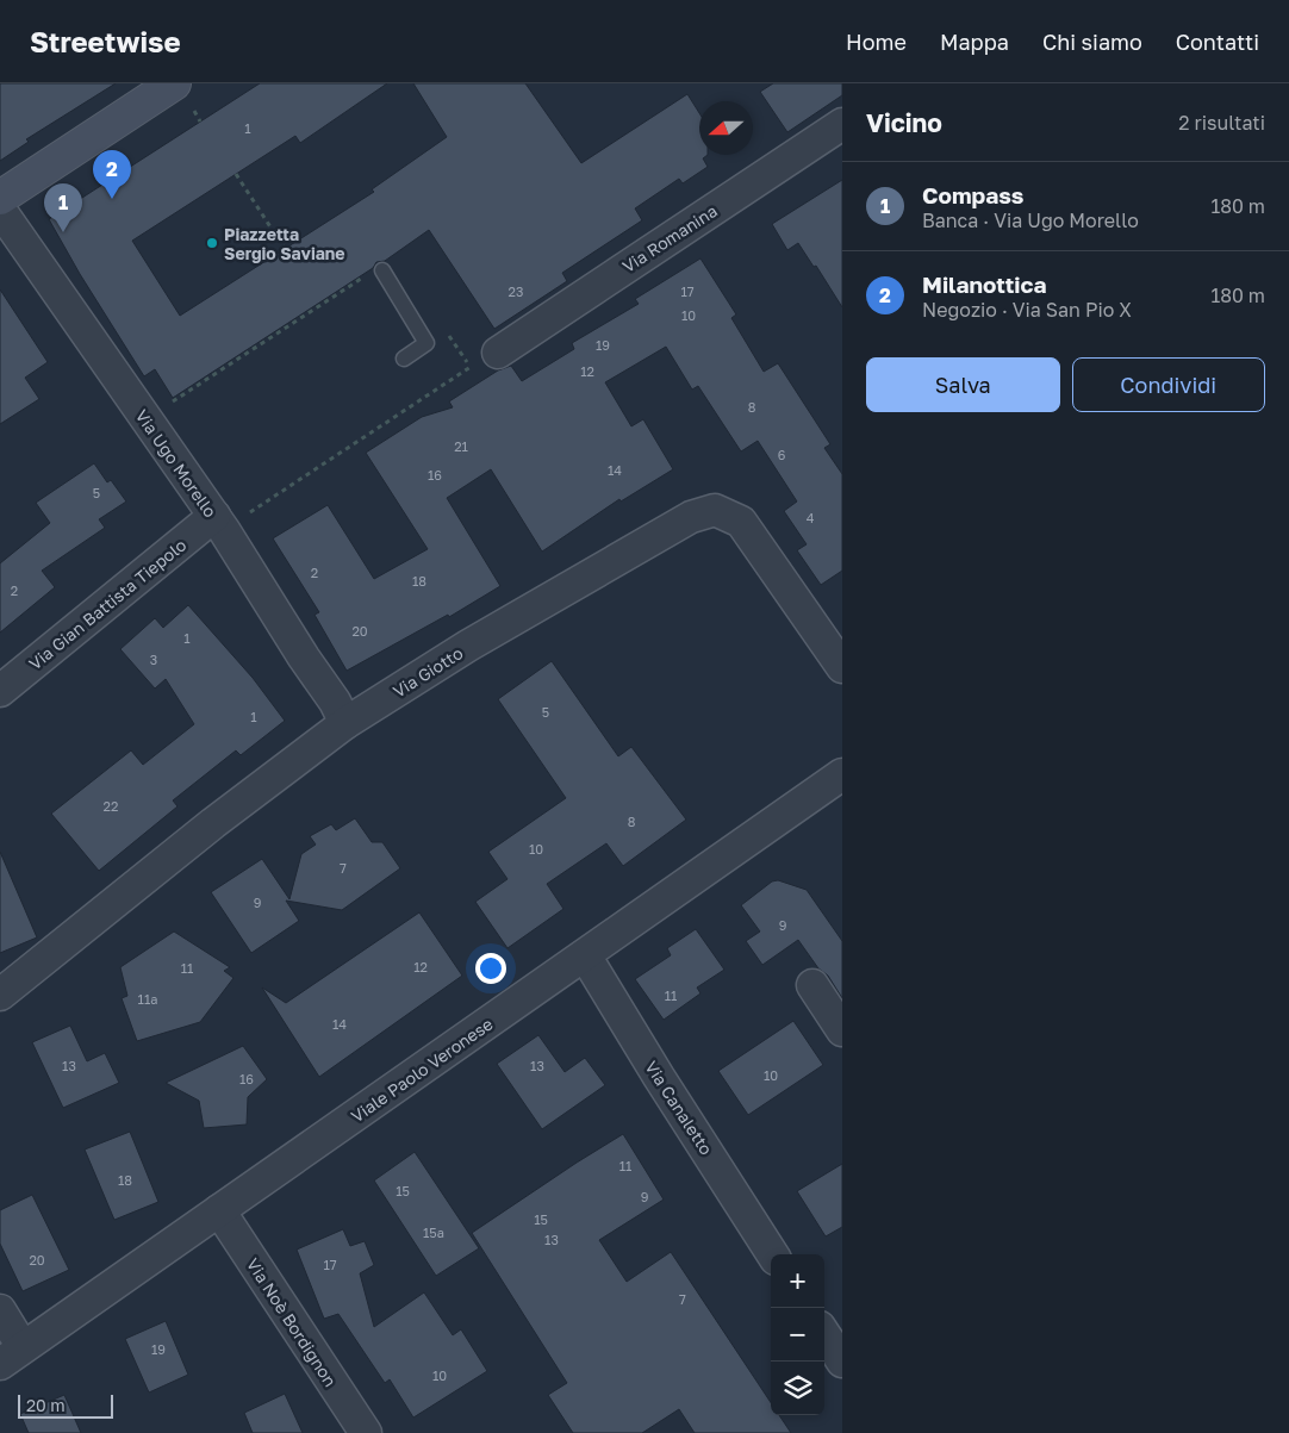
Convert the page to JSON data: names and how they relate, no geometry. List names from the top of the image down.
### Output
{
  "streets": {
    "street": [
      "Via Romanina",
      "Via Ugo Morello",
      "Via Gian Battista Tiepolo",
      "Via Giotto",
      "Viale Paolo Veronese",
      "Via Canaletto",
      "Via Noè Bordignon"
    ]
  },
  "crossings": [
    ["Via Ugo Morello", "Via Gian Battista Tiepolo"],
    ["Via Ugo Morello", "Via Giotto"],
    ["Viale Paolo Veronese", "Via Canaletto"],
    ["Viale Paolo Veronese", "Via Noè Bordignon"]
  ],
  "places": ["Piazzetta Sergio Saviane"],
  "house_numbers": [
    "1",
    "23",
    "17",
    "10",
    "19",
    "12",
    "8",
    "21",
    "6",
    "14",
    "16",
    "5",
    "4",
    "2",
    "18",
    "2",
    "20",
    "1",
    "3",
    "5",
    "1",
    "22",
    "8",
    "10",
    "7",
    "9",
    "9",
    "12",
    "11",
    "11",
    "11a",
    "14",
    "13",
    "13",
    "10",
    "16",
    "11",
    "18",
    "15",
    "9",
    "15",
    "15a",
    "13",
    "20",
    "17",
    "7",
    "19",
    "10"
  ],
  "scale_bar": "20 m",
  "north": "left",
  "page": {
    "header": "Streetwise",
    "nav": [
      "Home",
      "Mappa",
      "Chi siamo",
      "Contatti"
    ],
    "heading": ["Vicino", "2 risultati"],
    "pins": ["2", "1"],
    "list": [
      {
        "mark": "1",
        "name": "Compass",
        "note": "Banca · Via Ugo Morello",
        "value": "180 m"
      },
      {
        "mark": "2",
        "name": "Milanottica",
        "note": "Negozio · Via San Pio X",
        "value": "180 m"
      }
    ],
    "buttons": ["Salva", "Condividi"],
    "map_buttons": ["+", "−"],
    "scale": "20 m"
  }
}
